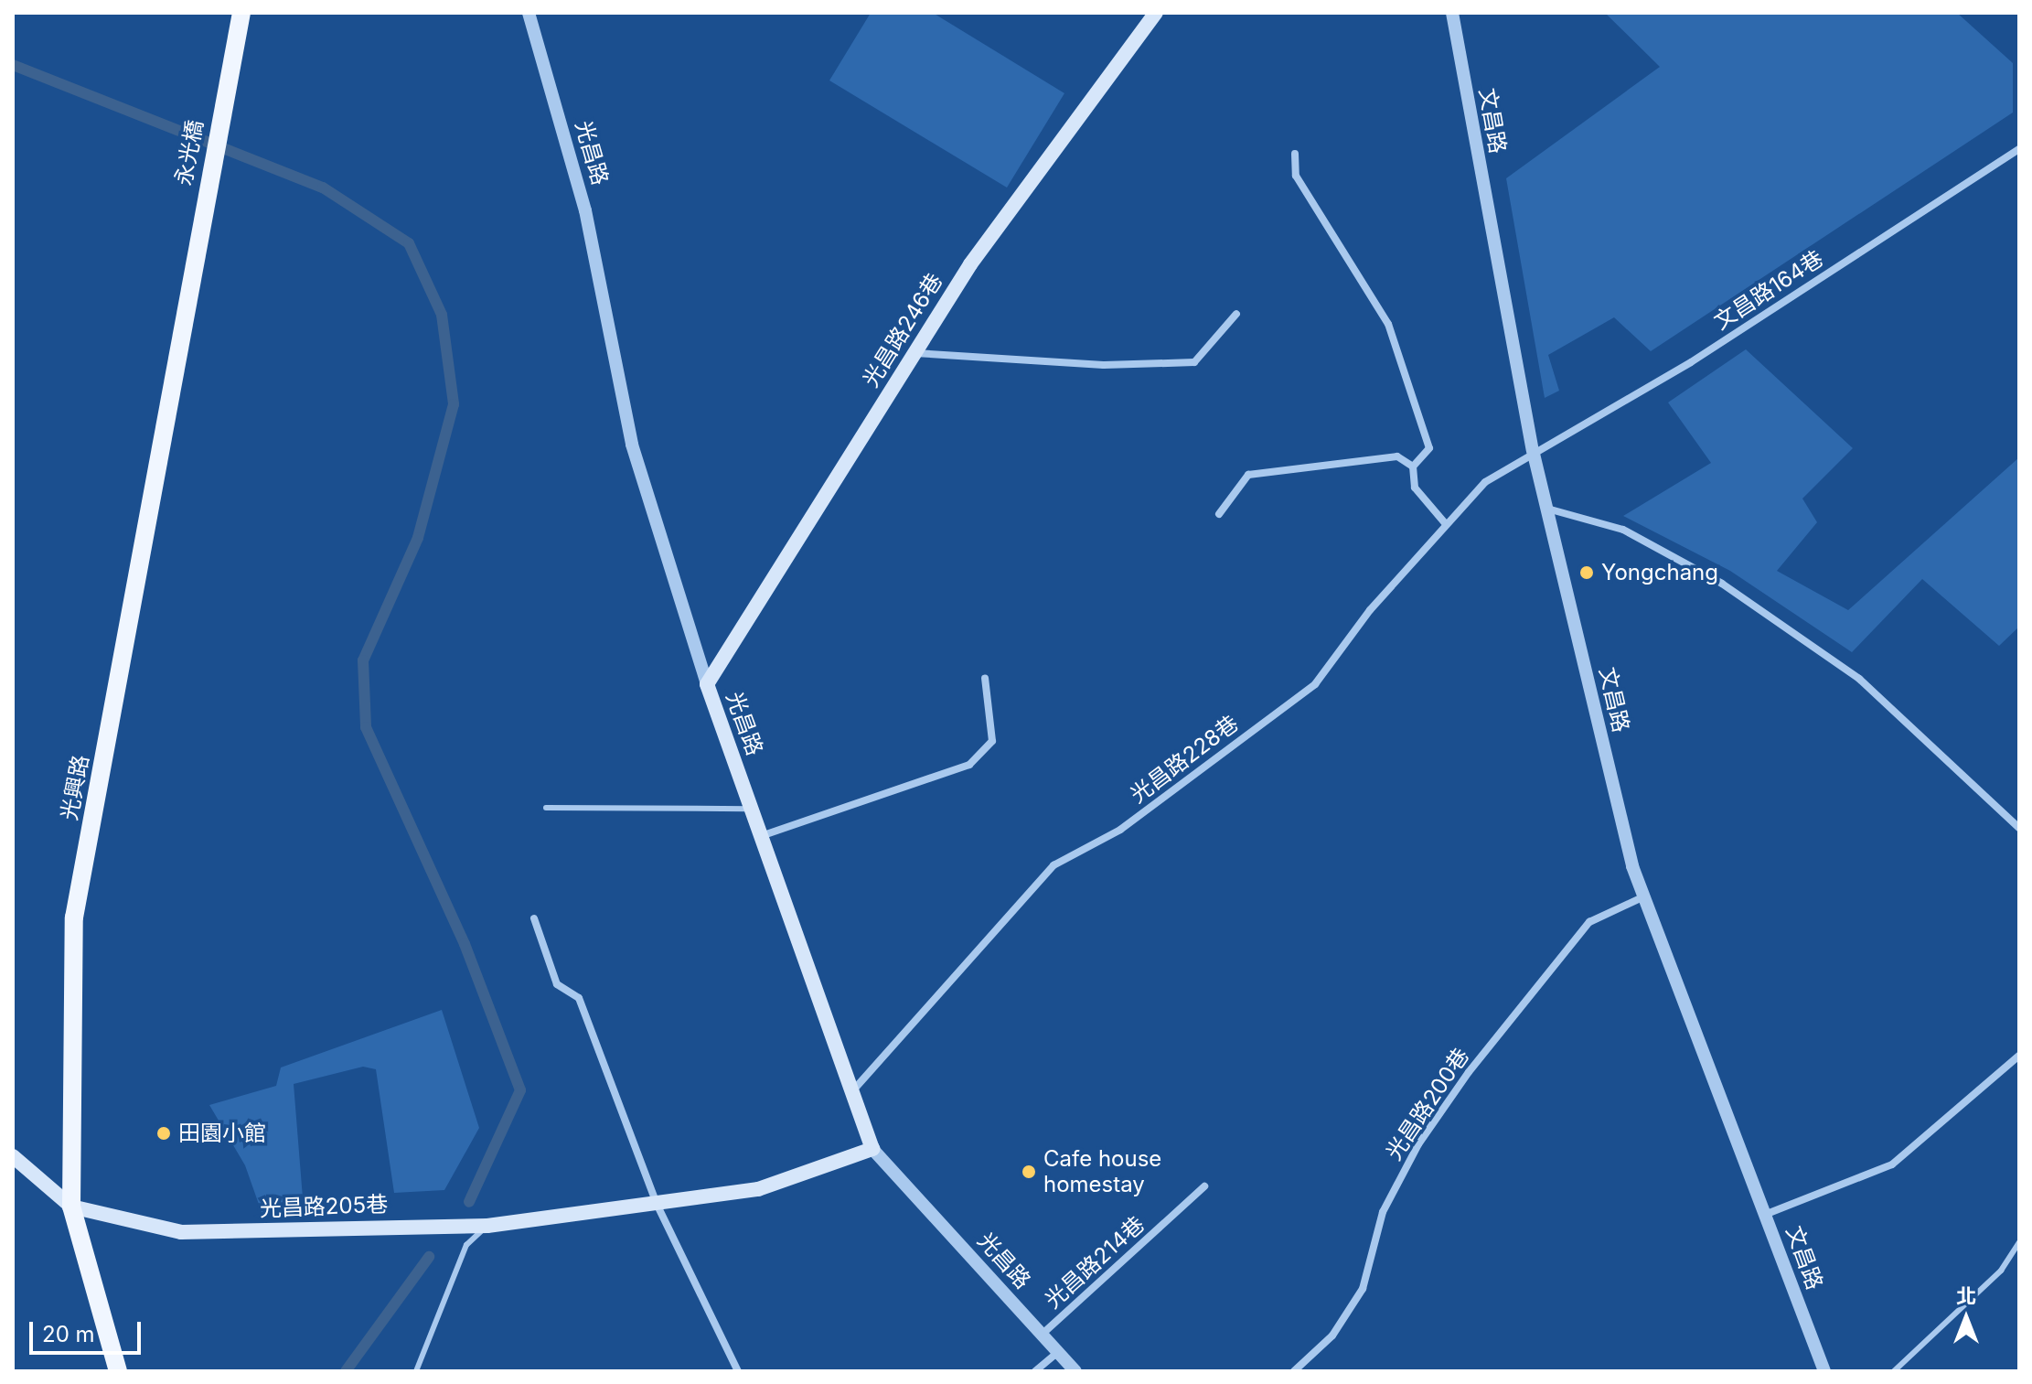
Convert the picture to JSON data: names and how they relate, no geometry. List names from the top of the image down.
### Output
{
  "streets": {
    "main road": [
      "永光橋",
      "光昌路",
      "光昌路246巷",
      "光興路",
      "光昌路205巷"
    ],
    "street": [
      "文昌路",
      "文昌路164巷",
      "光昌路228巷",
      "光昌路200巷",
      "光昌路214巷"
    ]
  },
  "crossings": [
    ["文昌路", "文昌路164巷"],
    ["文昌路", "光昌路228巷"],
    ["文昌路", "光昌路200巷"],
    ["永光橋", "光興路"],
    ["光昌路", "光昌路246巷"],
    ["光昌路", "光昌路228巷"],
    ["光昌路", "光昌路205巷"],
    ["光昌路", "光昌路214巷"],
    ["文昌路164巷", "光昌路228巷"],
    ["光興路", "光昌路205巷"]
  ],
  "places": ["Yongchang", "田園小館", "Cafe house homestay"],
  "scale_bar": "20 m",
  "north": "top"
}
